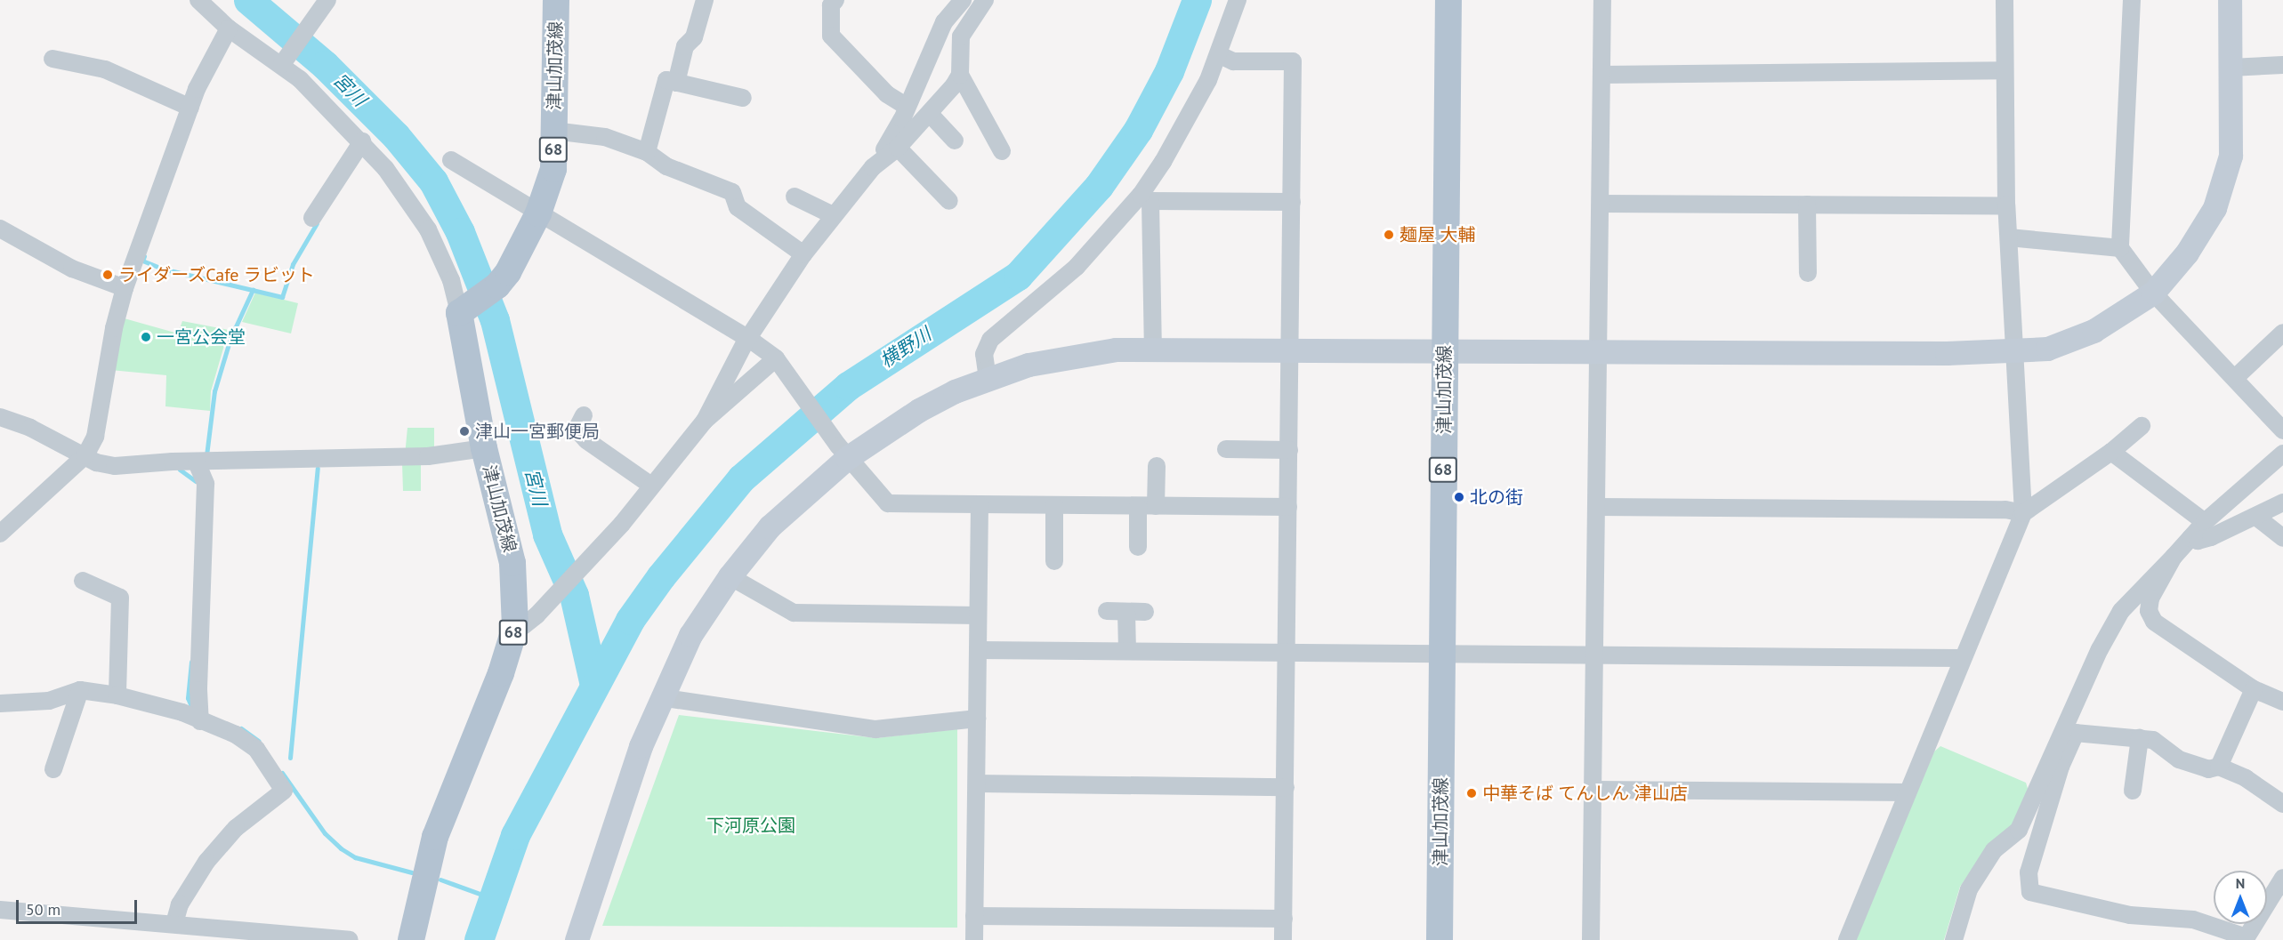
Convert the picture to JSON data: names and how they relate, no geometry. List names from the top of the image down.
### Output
{
  "streets": {
    "main road": ["津山加茂線", "68"]
  },
  "water": ["宮川", "横野川"],
  "parks": ["下河原公園"],
  "places": [
    "麺屋 大輔",
    "ライダーズCafe ラビット",
    "一宮公会堂",
    "津山一宮郵便局",
    "北の街",
    "中華そば てんしん 津山店"
  ],
  "scale_bar": "50 m",
  "north": "top"
}
